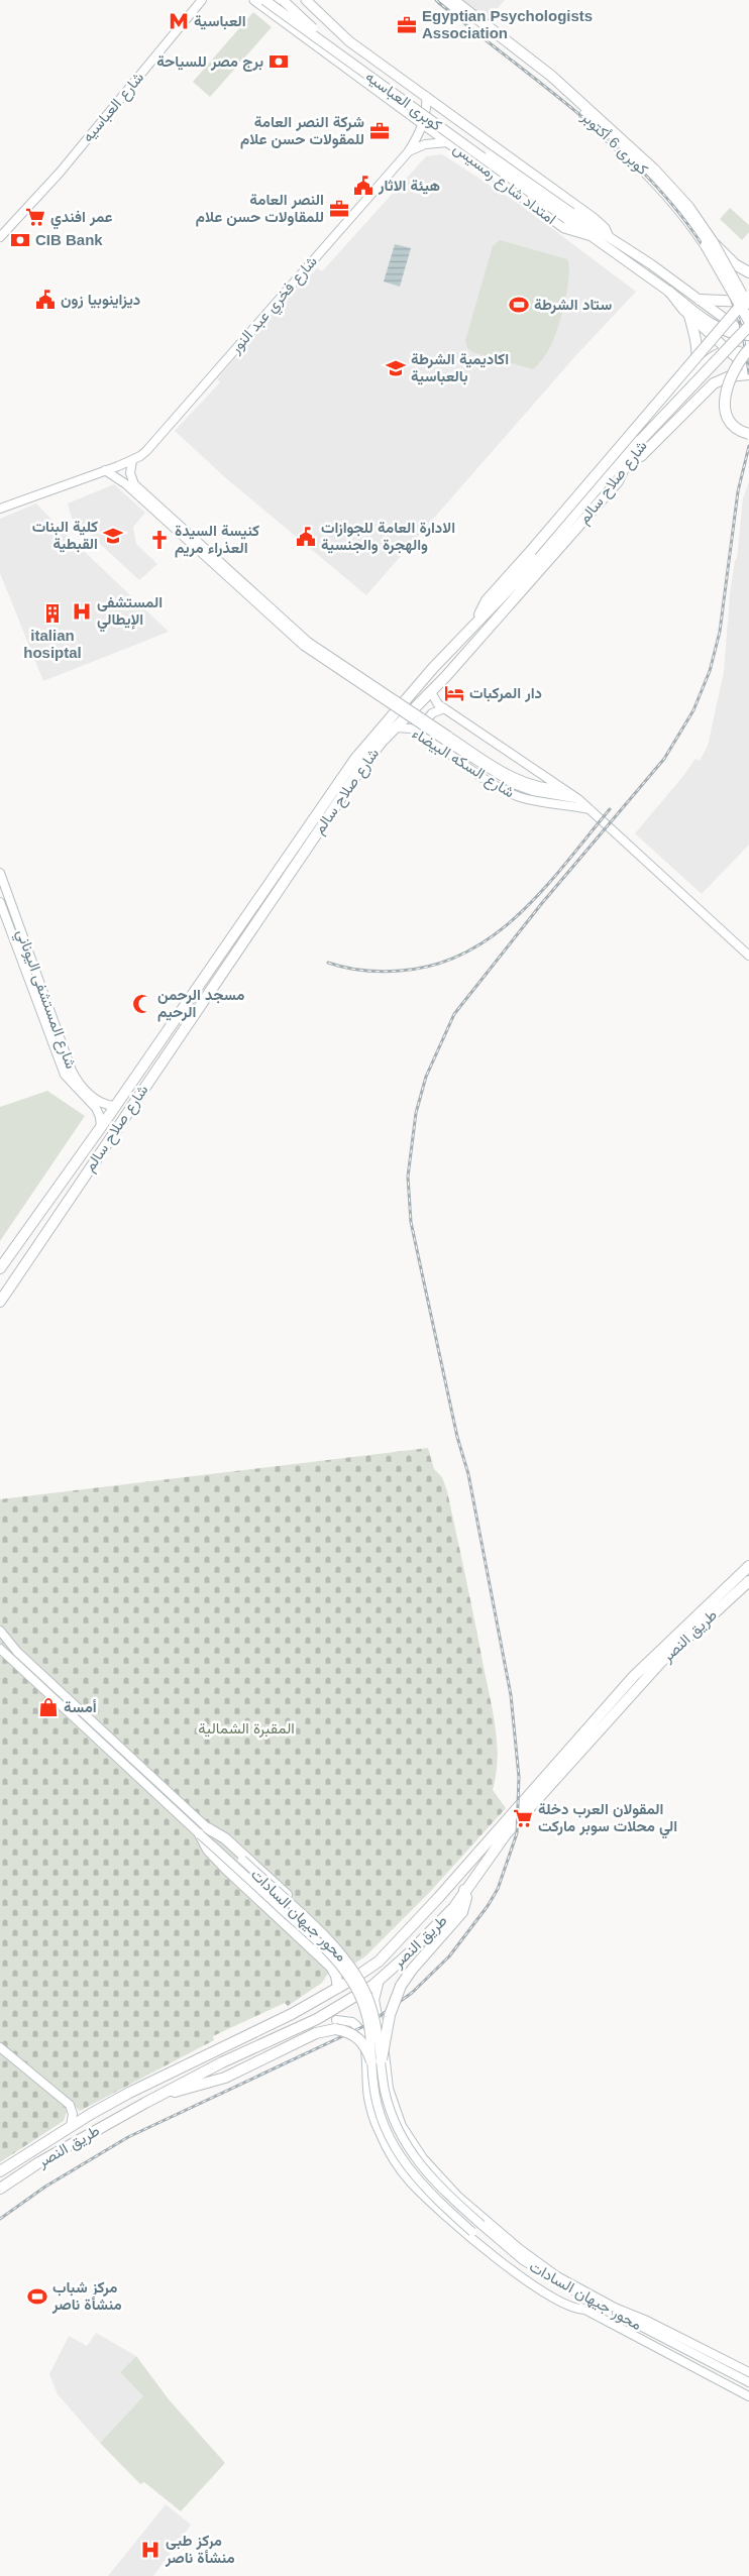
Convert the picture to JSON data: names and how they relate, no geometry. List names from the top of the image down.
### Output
{
  "streets": {
    "highway": ["كوبرى 6 أكتوبر", "شارع صلاح سالم", "طريق النصر"],
    "main road": ["كوبرى العباسيه", "امتداد شارع رمسيس"],
    "street": [
      "شارع العباسيه",
      "شارع فخري عبد النور",
      "شارع السكه البيضاء",
      "شارع المستشفى اليوناني",
      "محور جيهان السادات"
    ]
  },
  "crossings": [
    ["كوبرى العباسيه", "امتداد شارع رمسيس"],
    ["امتداد شارع رمسيس", "شارع فخري عبد النور"],
    ["امتداد شارع رمسيس", "شارع صلاح سالم"],
    ["شارع صلاح سالم", "شارع السكه البيضاء"],
    ["شارع صلاح سالم", "شارع المستشفى اليوناني"]
  ],
  "parks": ["المقبرة الشمالية"],
  "places": {
    "metro station": ["العباسية"],
    "office": ["Egyptian Psychologists Association", "شركة النصر العامة للمقولات حسن علام", "النصر العامة للمقاولات حسن علام"],
    "bank": ["برج مصر للسياحة", "CIB Bank"],
    "public building": ["هيئة الاثار", "ديزاينوبيا زون", "الادارة العامة للجوازات والهجرة والجنسية"],
    "supermarket": ["عمر افندي", "المقولان العرب دخلة الي محلات سوبر ماركت"],
    "sports": ["ستاد الشرطة", "مركز شباب منشأة ناصر"],
    "school or university": ["اكاديمية الشرطة بالعباسية", "كلية البنات القبطية"],
    "church": ["كنيسة السيدة العذراء مريم"],
    "hospital": ["المستشفى الإيطالي", "مركز طبى منشأة ناصر"],
    "building": ["italian hosiptal"],
    "hotel": ["دار المركبات"],
    "mosque": ["مسجد الرحمن الرحيم"],
    "shop": ["أمسة"]
  }
}
